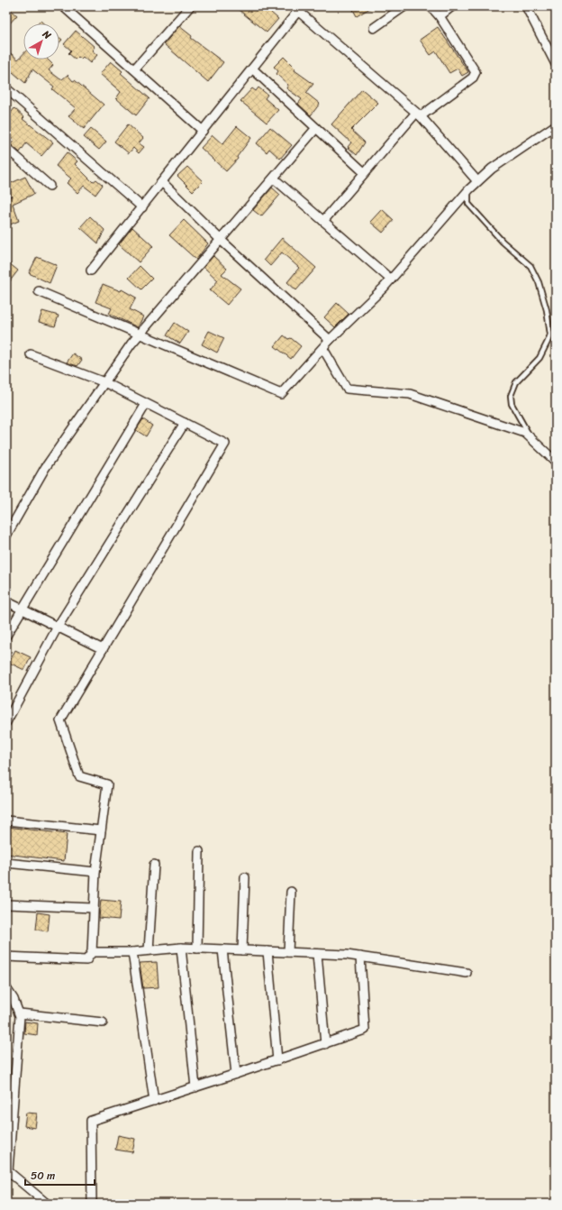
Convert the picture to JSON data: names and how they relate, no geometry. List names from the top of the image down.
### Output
{
  "scale_bar": "50 m",
  "north": "top right"
}
